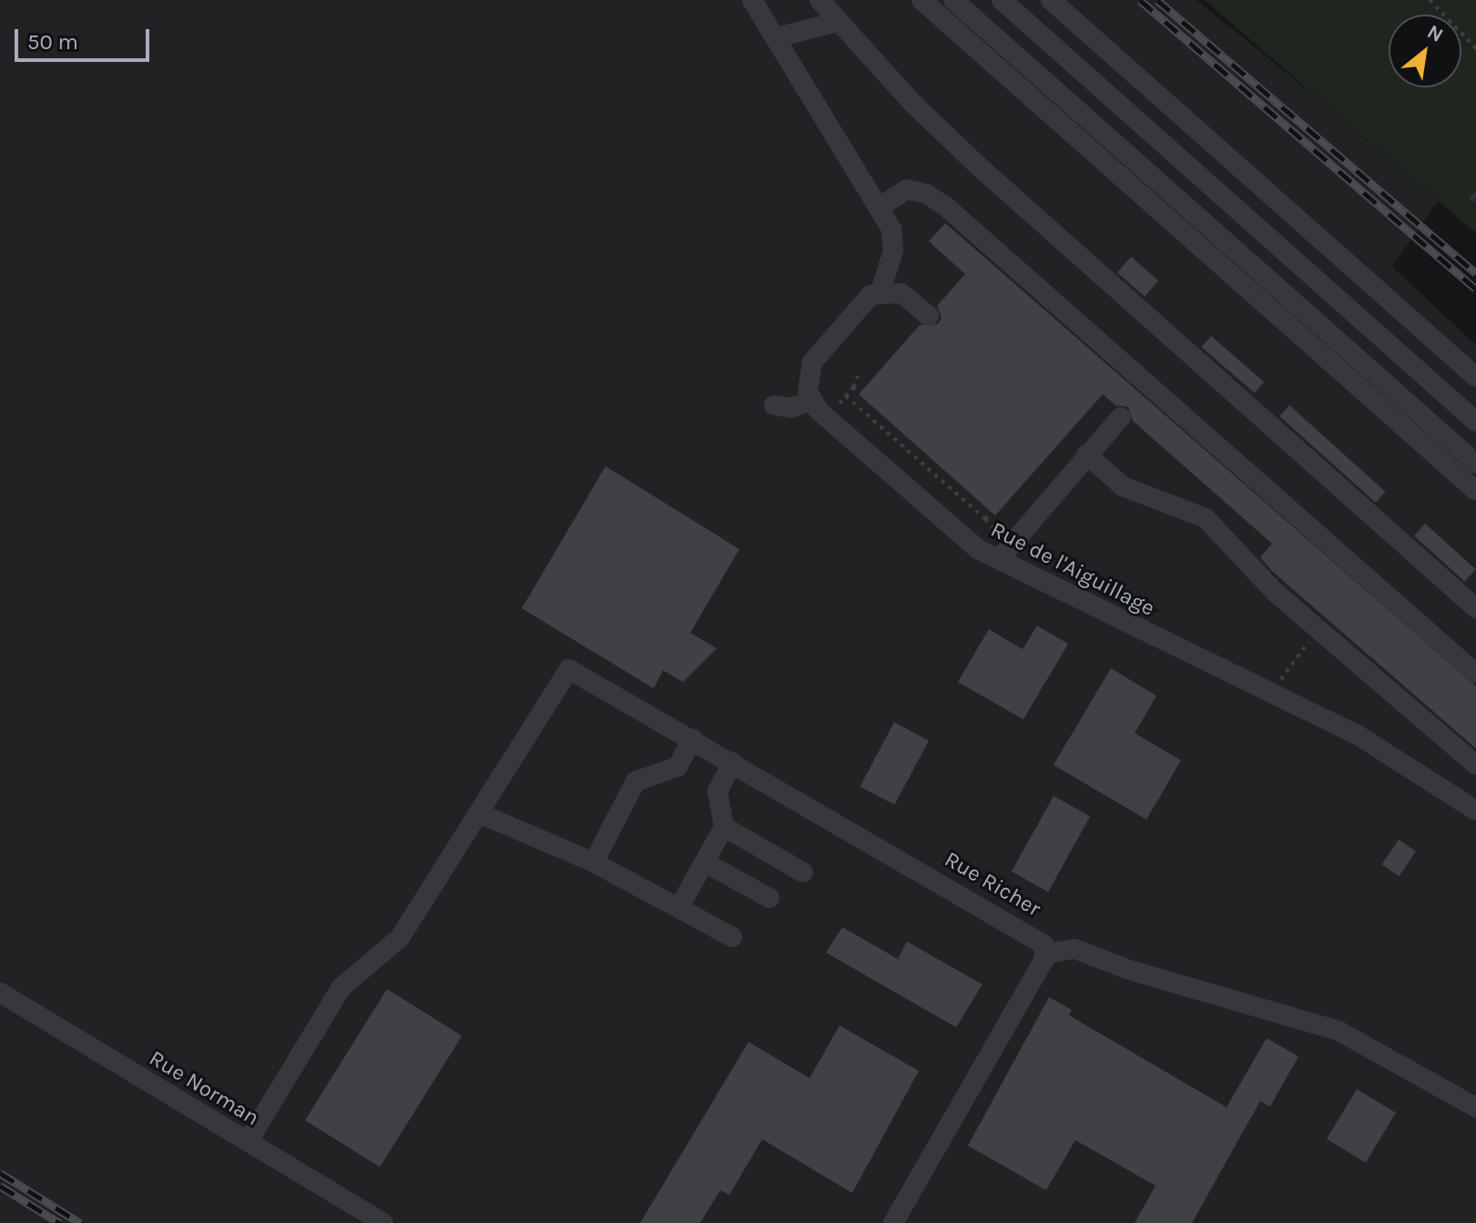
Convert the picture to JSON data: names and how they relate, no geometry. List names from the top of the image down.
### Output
{
  "streets": {
    "street": ["Rue de l'Aiguillage", "Rue Richer", "Rue Norman"]
  },
  "scale_bar": "50 m",
  "north": "top right"
}
